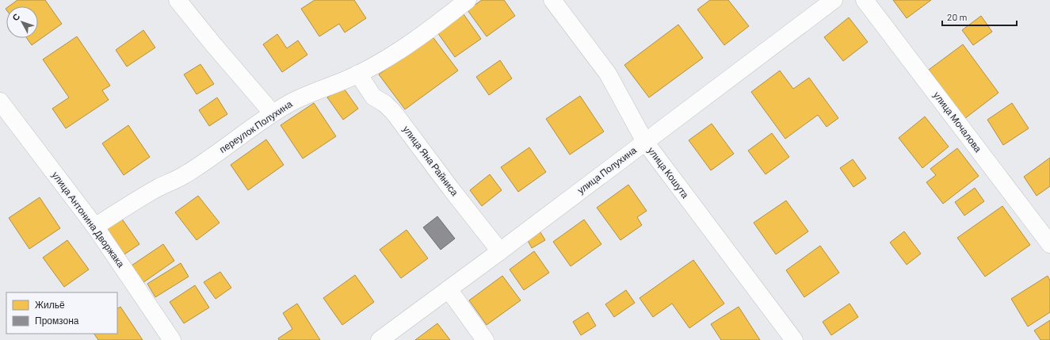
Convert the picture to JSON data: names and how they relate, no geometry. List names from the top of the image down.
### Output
{
  "streets": {
    "street": [
      "улица Мочалова",
      "переулок Полухина",
      "улица Яна Райниса",
      "улица Полухина",
      "улица Кошута",
      "улица Антонина Дворжака"
    ]
  },
  "crossings": [
    ["переулок Полухина", "улица Яна Райниса"],
    ["переулок Полухина", "улица Антонина Дворжака"],
    ["улица Яна Райниса", "улица Полухина"],
    ["улица Полухина", "улица Кошута"]
  ],
  "legend": ["Жильё", "Промзона"],
  "scale_bar": "20 m",
  "north": "top left"
}
